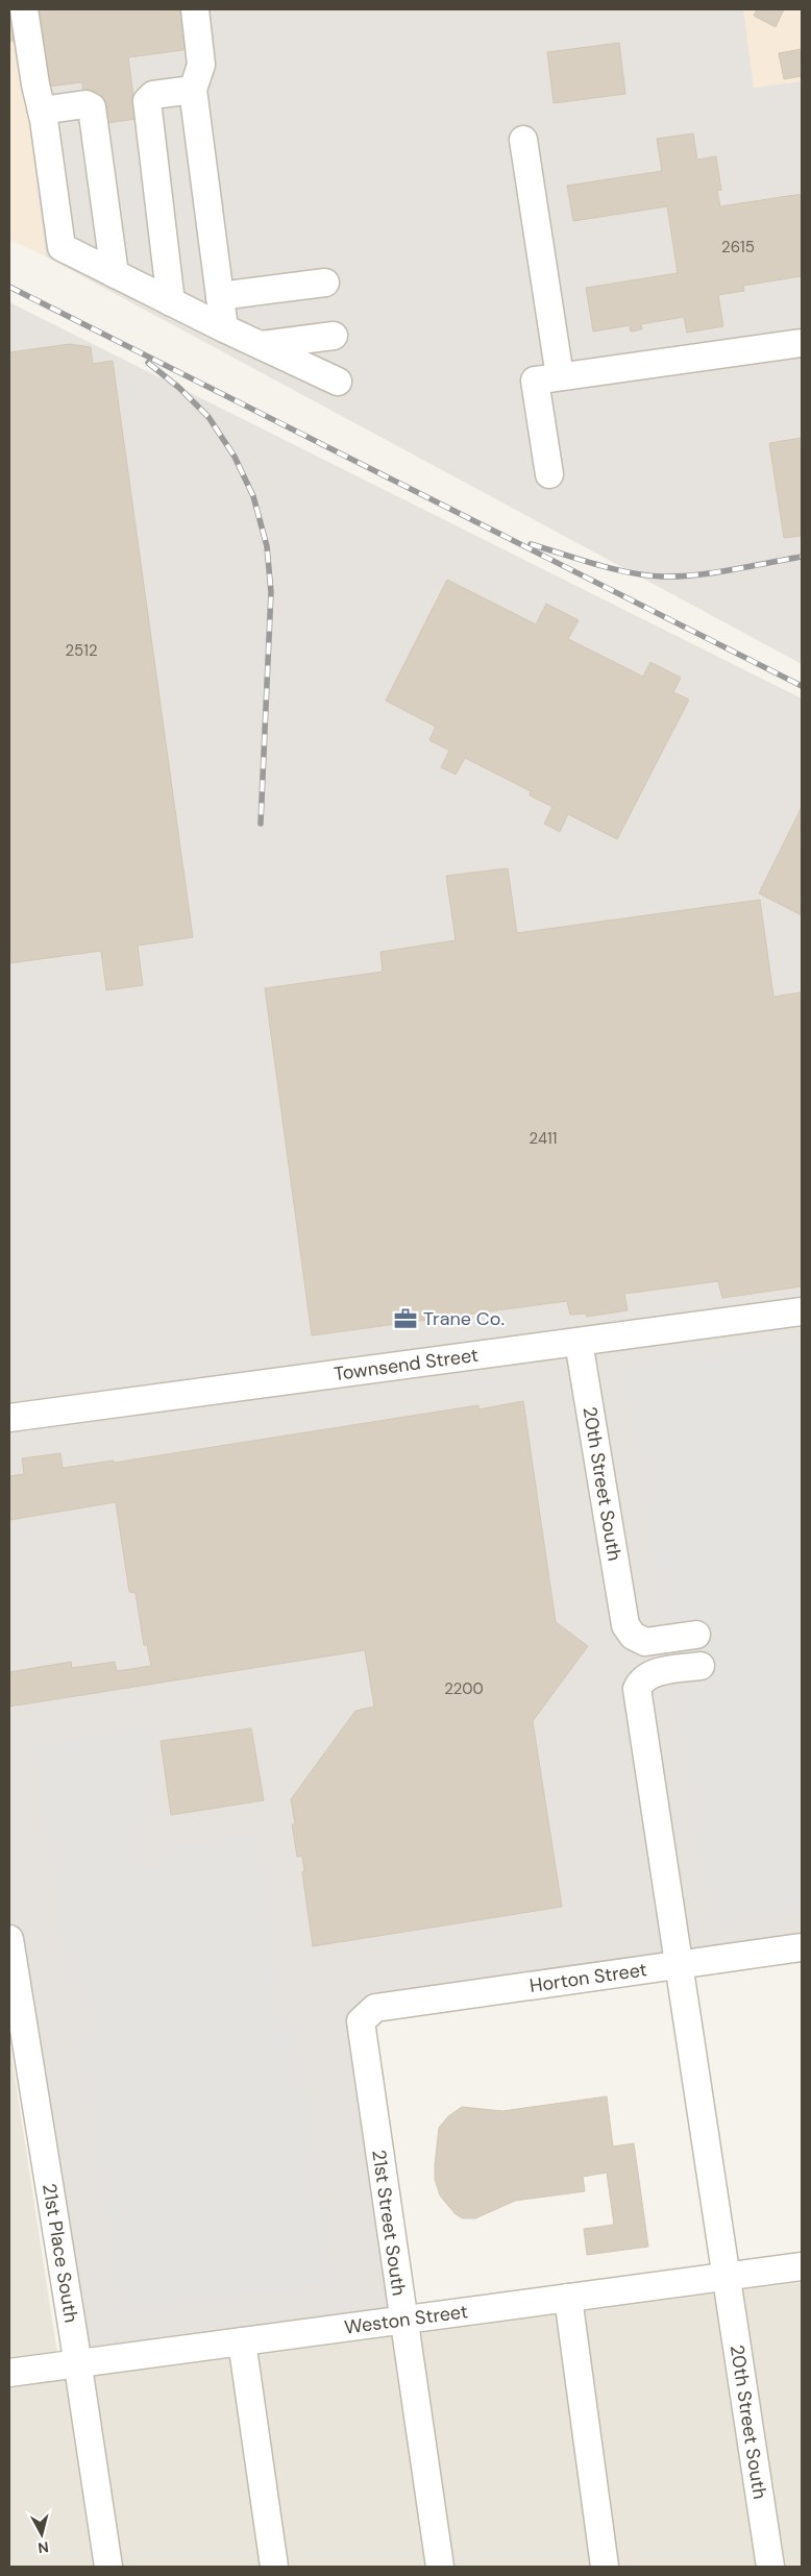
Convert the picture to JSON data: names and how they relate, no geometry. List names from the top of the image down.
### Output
{
  "streets": {
    "street": [
      "Townsend Street",
      "20th Street South",
      "Horton Street",
      "21st Street South",
      "21st Place South",
      "Weston Street"
    ]
  },
  "crossings": [
    ["Townsend Street", "20th Street South"],
    ["20th Street South", "Horton Street"],
    ["20th Street South", "Weston Street"],
    ["Horton Street", "21st Street South"],
    ["21st Street South", "Weston Street"],
    ["21st Place South", "Weston Street"]
  ],
  "places": {
    "office": ["Trane Co."]
  },
  "house_numbers": [
    "2615",
    "2512",
    "2411",
    "2200"
  ],
  "north": "bottom"
}
